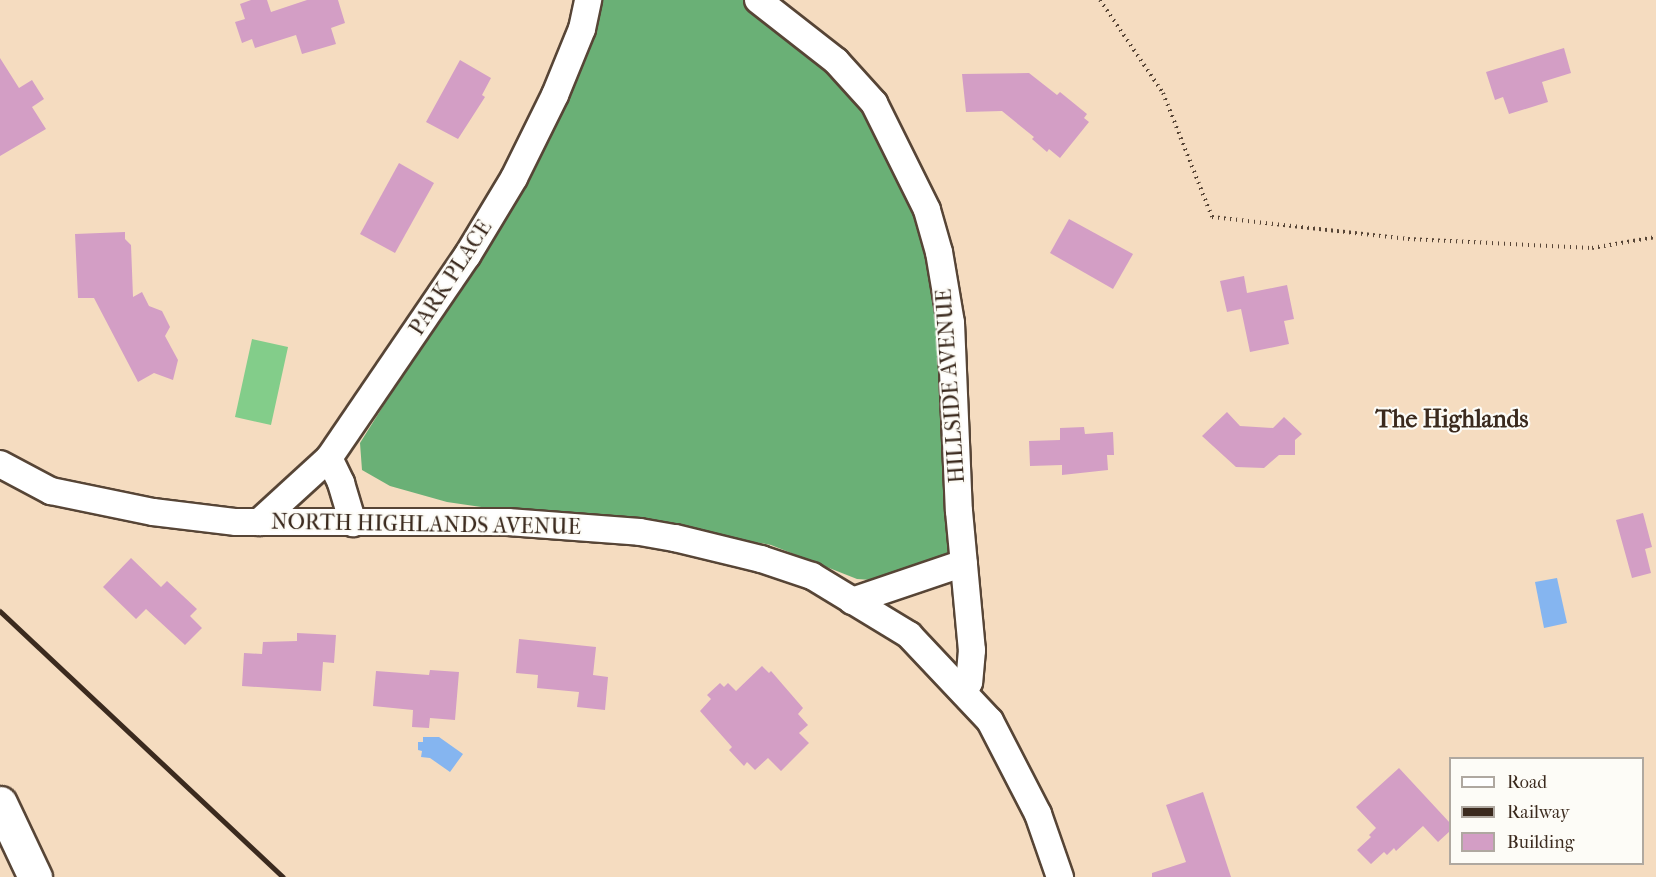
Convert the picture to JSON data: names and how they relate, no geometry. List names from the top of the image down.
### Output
{
  "streets": {
    "street": ["PARK PLACE", "HILLSIDE AVENUE", "NORTH HIGHLANDS AVENUE"]
  },
  "crossings": [
    ["PARK PLACE", "NORTH HIGHLANDS AVENUE"],
    ["HILLSIDE AVENUE", "NORTH HIGHLANDS AVENUE"]
  ],
  "districts": ["The Highlands"],
  "legend": ["Road", "Railway", "Building"]
}
